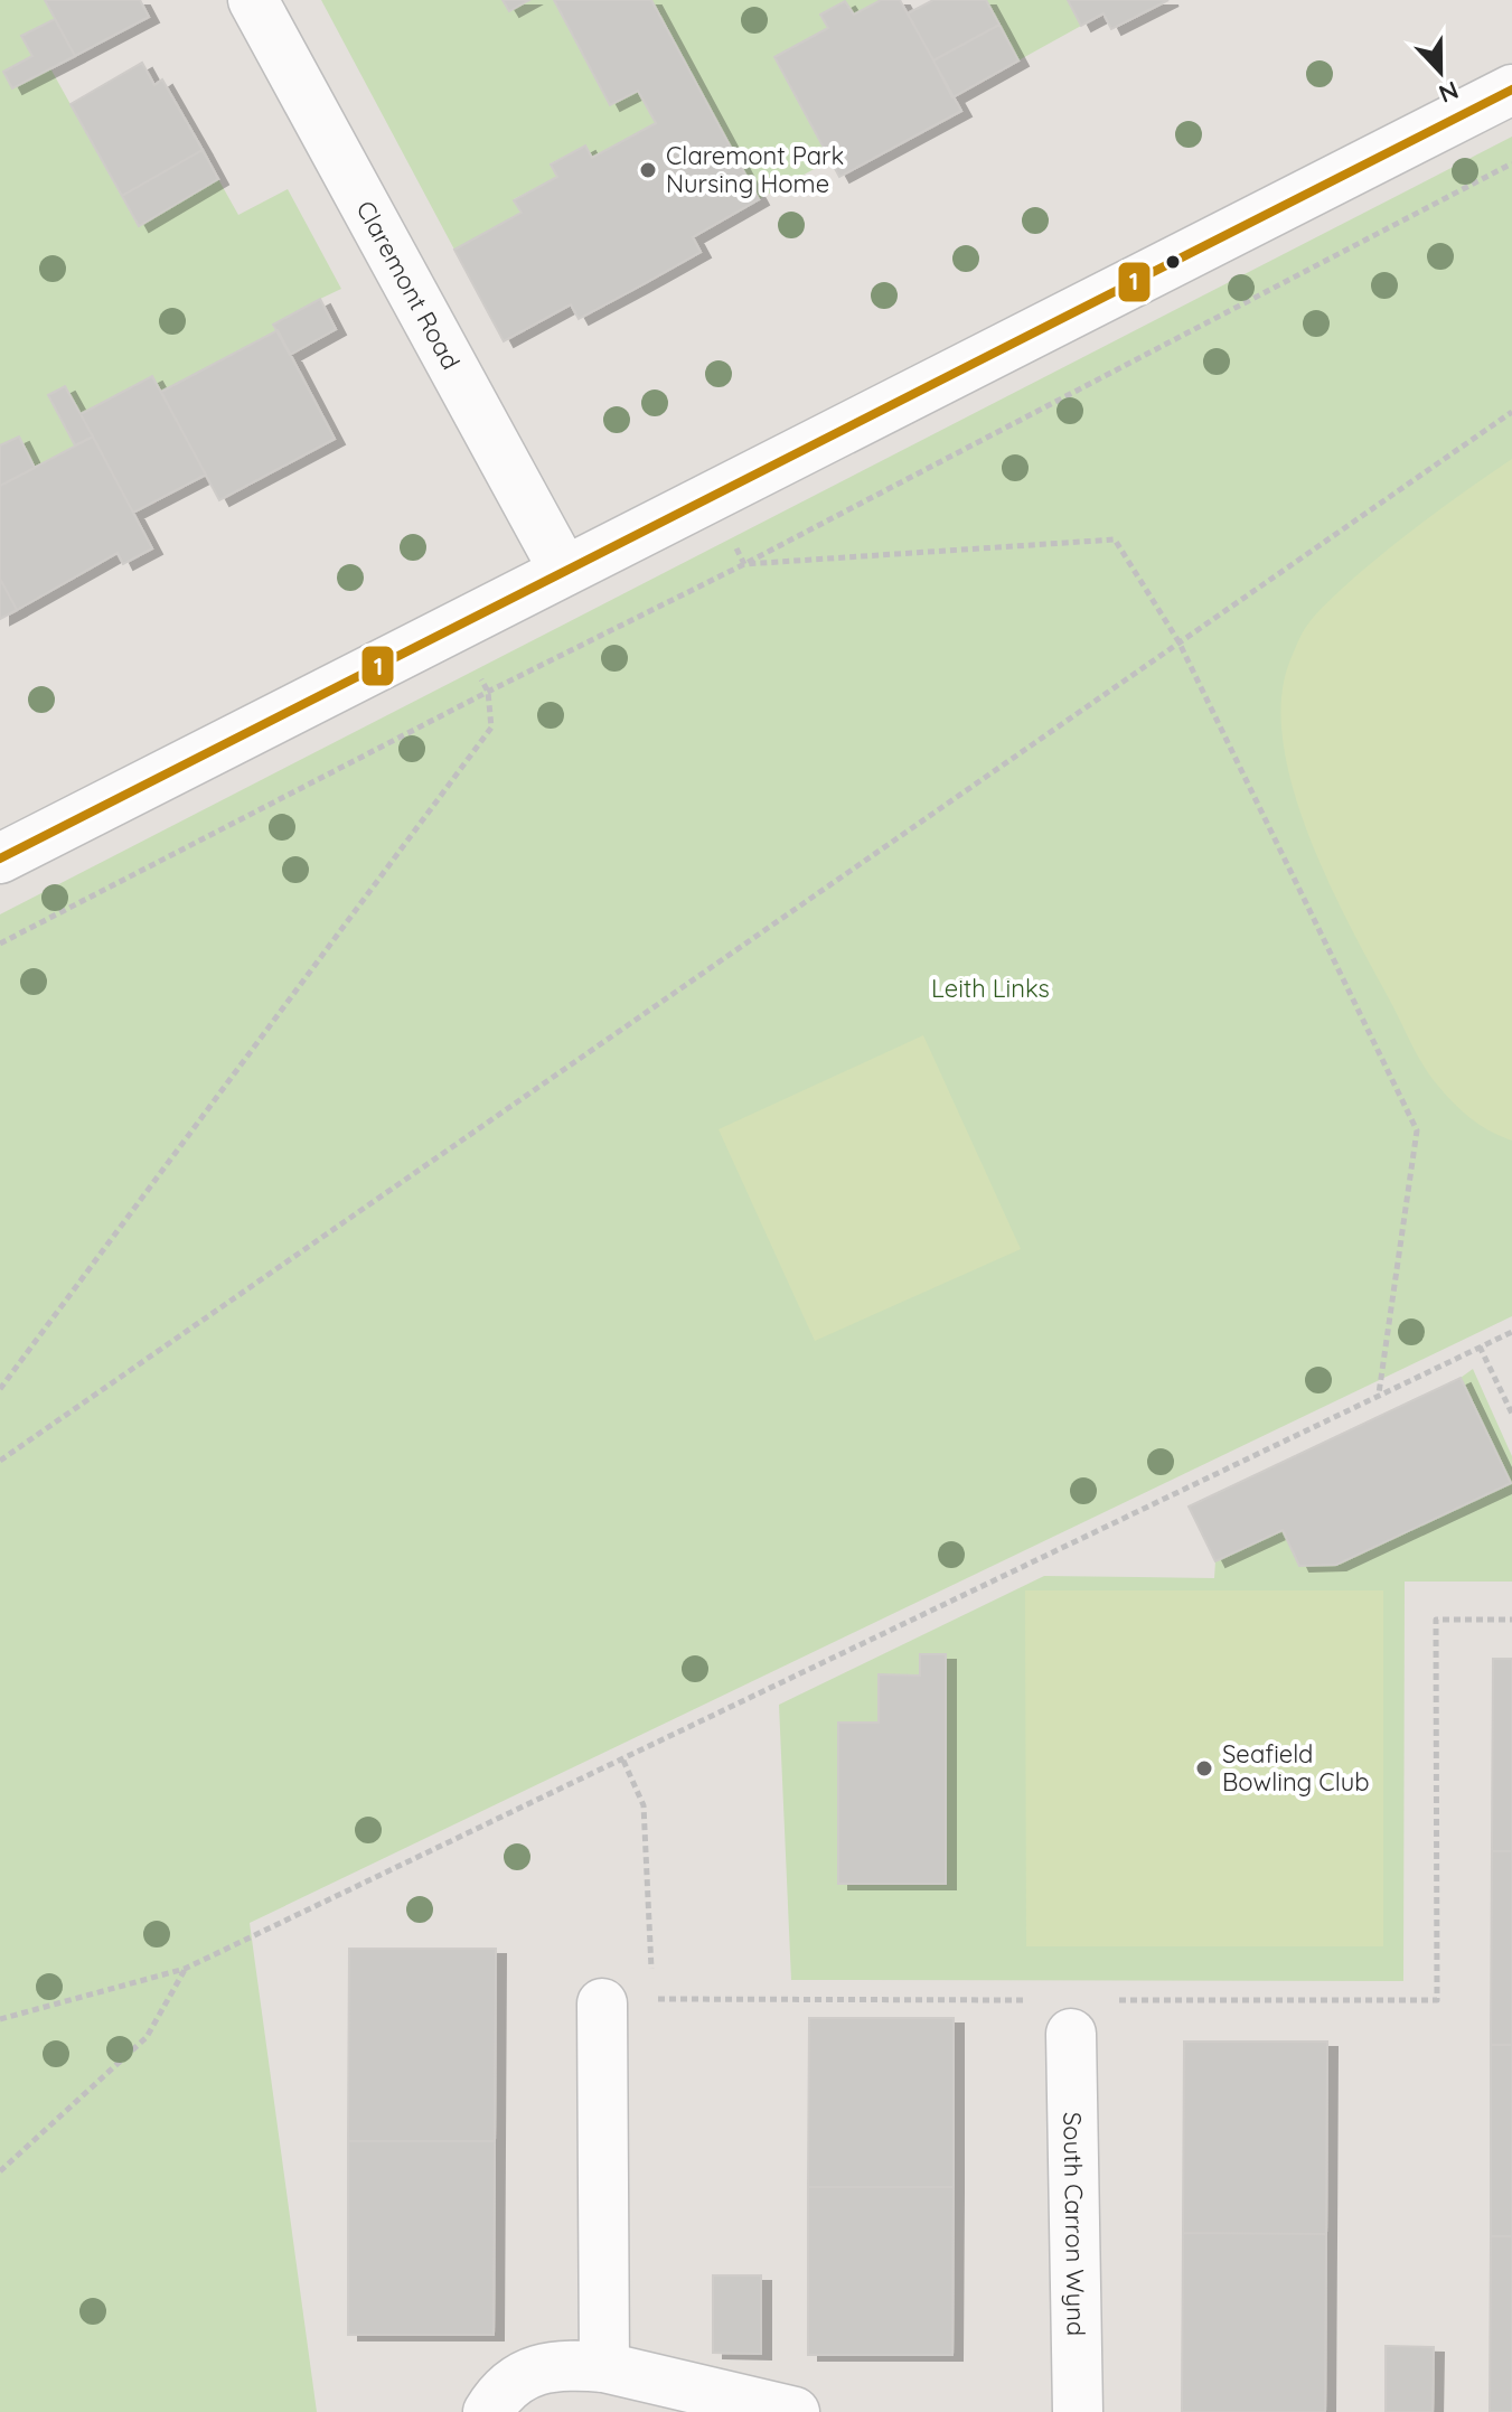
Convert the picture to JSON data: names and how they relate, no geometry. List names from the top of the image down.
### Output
{
  "streets": {
    "street": ["Claremont Road", "South Carron Wynd"]
  },
  "parks": ["Leith Links"],
  "places": ["Claremont Park Nursing Home", "Seafield Bowling Club"],
  "lines": ["transit line 1"],
  "north": "bottom"
}
